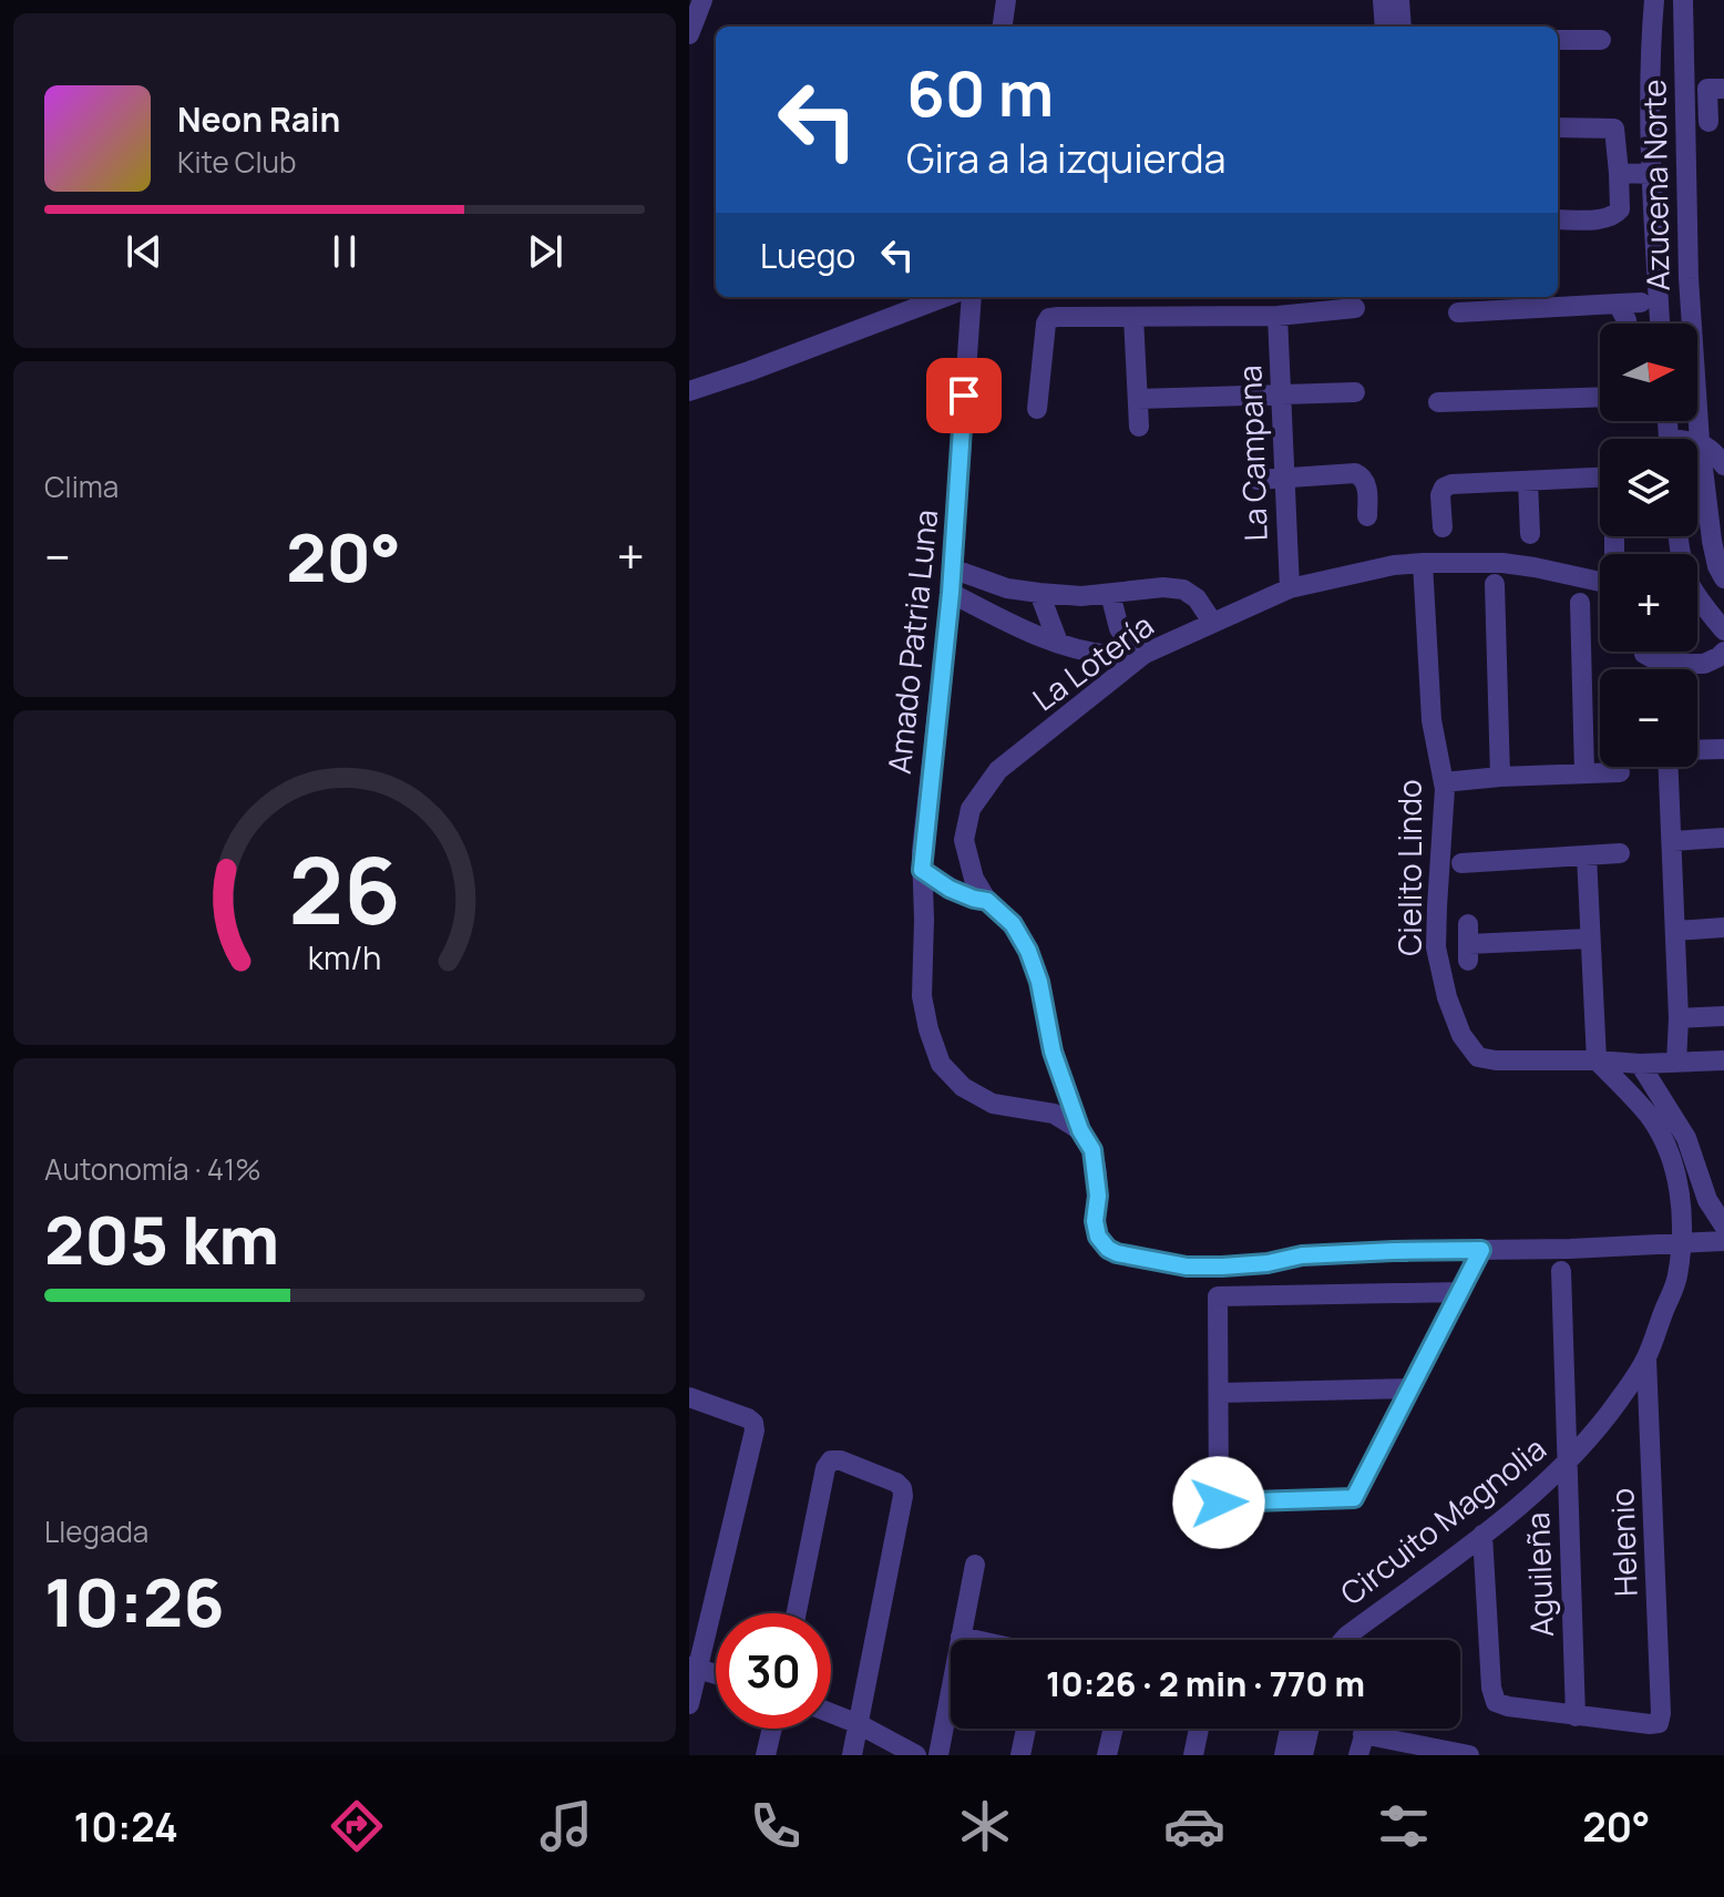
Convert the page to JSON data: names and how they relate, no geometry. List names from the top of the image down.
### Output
{
  "streets": {
    "street": [
      "Azucena Norte",
      "La Campana",
      "Amado Patria Luna",
      "La Lotería",
      "Cielito Lindo",
      "Circuito Magnolia",
      "Helenio",
      "Aguileña"
    ]
  },
  "crossings": [
    ["La Campana", "La Lotería"],
    ["Amado Patria Luna", "La Lotería"],
    ["La Lotería", "Cielito Lindo"],
    ["La Lotería", "Circuito Magnolia"],
    ["Cielito Lindo", "Circuito Magnolia"],
    ["Circuito Magnolia", "Helenio"],
    ["Circuito Magnolia", "Aguileña"],
    ["Helenio", "Aguileña"]
  ],
  "north": "right",
  "page": {
    "turn": ["60 m", "Gira a la izquierda"],
    "song": ["Neon Rain", "Kite Club"],
    "then": "Luego",
    "map_buttons": ["+", "−"],
    "tile": [
      "Clima",
      ["Autonomía · 41%", "205 km"],
      ["Llegada", "10:26"]
    ],
    "heat": ["−", "20°", "+"],
    "limit": "30",
    "trip": "10:26 · 2 min · 770 m",
    "tabs": ["10:24", "20°"],
    "gauge": ["26", "km/h"]
  }
}
